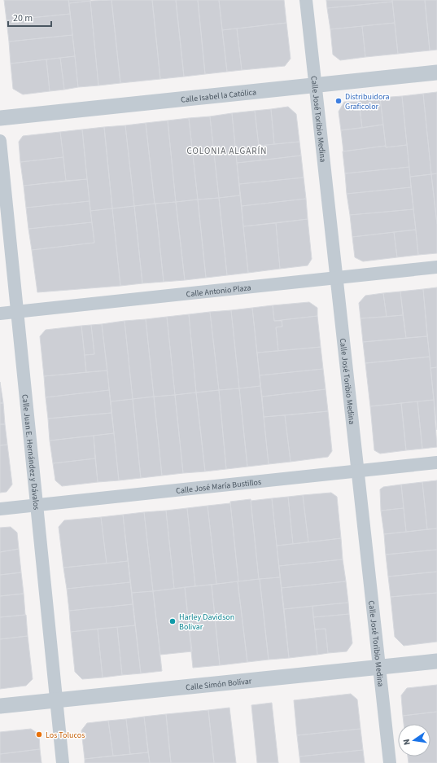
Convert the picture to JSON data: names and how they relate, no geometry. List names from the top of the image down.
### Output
{
  "streets": {
    "street": [
      "Calle Isabel la Católica",
      "Calle José Toribio Medina",
      "Calle Antonio Plaza",
      "Calle Juan E. Hernández y Dávalos",
      "Calle José María Bustillos",
      "Calle Simón Bolívar"
    ]
  },
  "crossings": [
    ["Calle Isabel la Católica", "Calle José Toribio Medina"],
    ["Calle José Toribio Medina", "Calle Antonio Plaza"],
    ["Calle José Toribio Medina", "Calle José María Bustillos"],
    ["Calle José Toribio Medina", "Calle Simón Bolívar"],
    ["Calle Antonio Plaza", "Calle Juan E. Hernández y Dávalos"],
    ["Calle Juan E. Hernández y Dávalos", "Calle José María Bustillos"],
    ["Calle Juan E. Hernández y Dávalos", "Calle Simón Bolívar"]
  ],
  "districts": ["COLONIA ALGARÍN"],
  "places": ["Distribuidora Graficolor", "Harley Davidson Bolivar", "Los Tolucos"],
  "scale_bar": "20 m",
  "north": "left"
}
